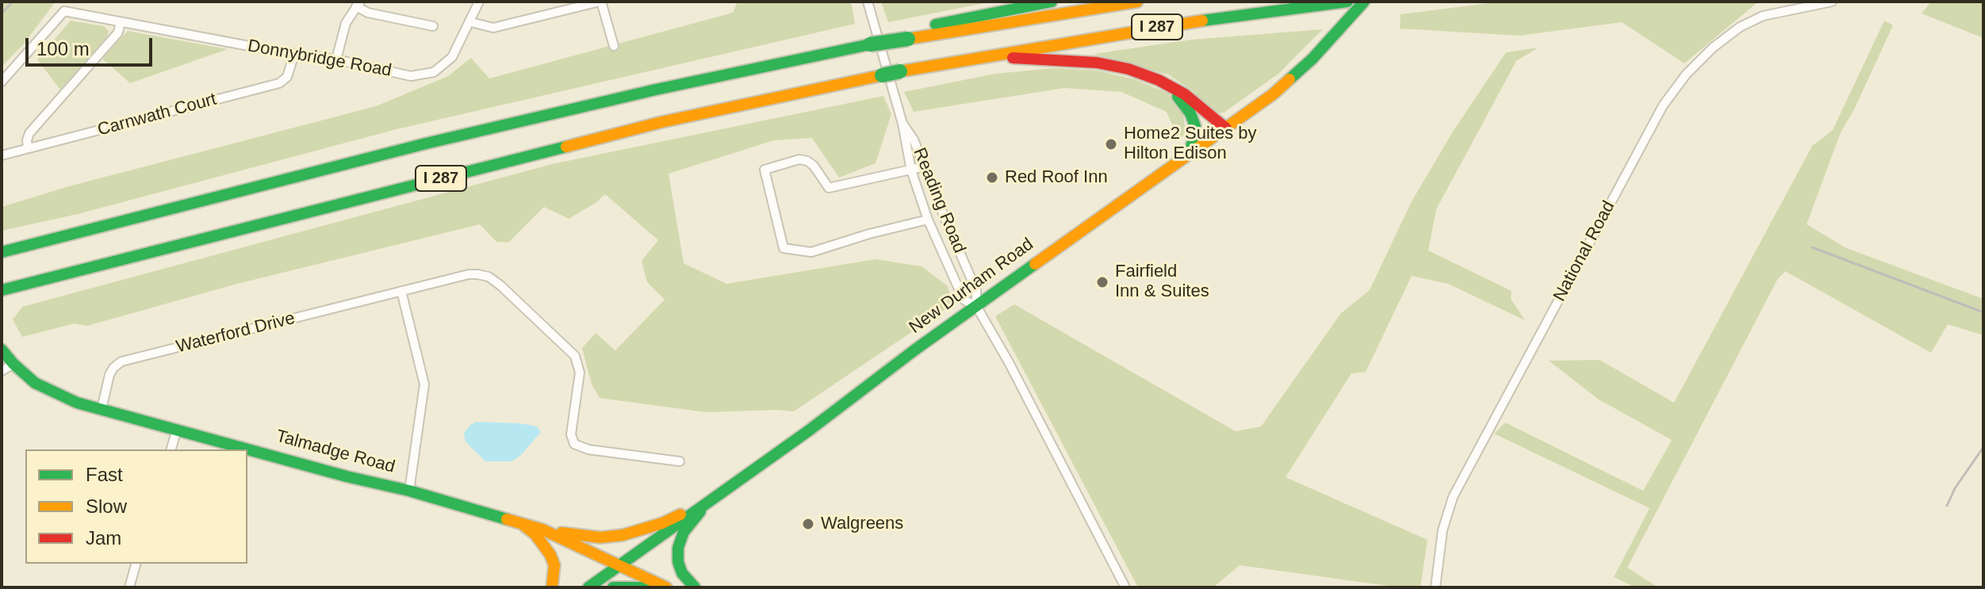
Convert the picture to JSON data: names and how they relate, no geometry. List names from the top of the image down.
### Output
{
  "streets": {
    "main road": ["I 287", "New Durham Road", "Talmadge Road"],
    "street": [
      "Donnybridge Road",
      "Carnwath Court",
      "Reading Road",
      "National Road",
      "Waterford Drive"
    ]
  },
  "crossings": [
    ["Donnybridge Road", "Carnwath Court"],
    ["Reading Road", "New Durham Road"],
    ["New Durham Road", "Talmadge Road"],
    ["Waterford Drive", "Talmadge Road"]
  ],
  "places": [
    "Home2 Suites by Hilton Edison",
    "Red Roof Inn",
    "Fairfield Inn & Suites",
    "Walgreens"
  ],
  "legend": ["Fast", "Slow", "Jam"],
  "scale_bar": "100 m"
}
